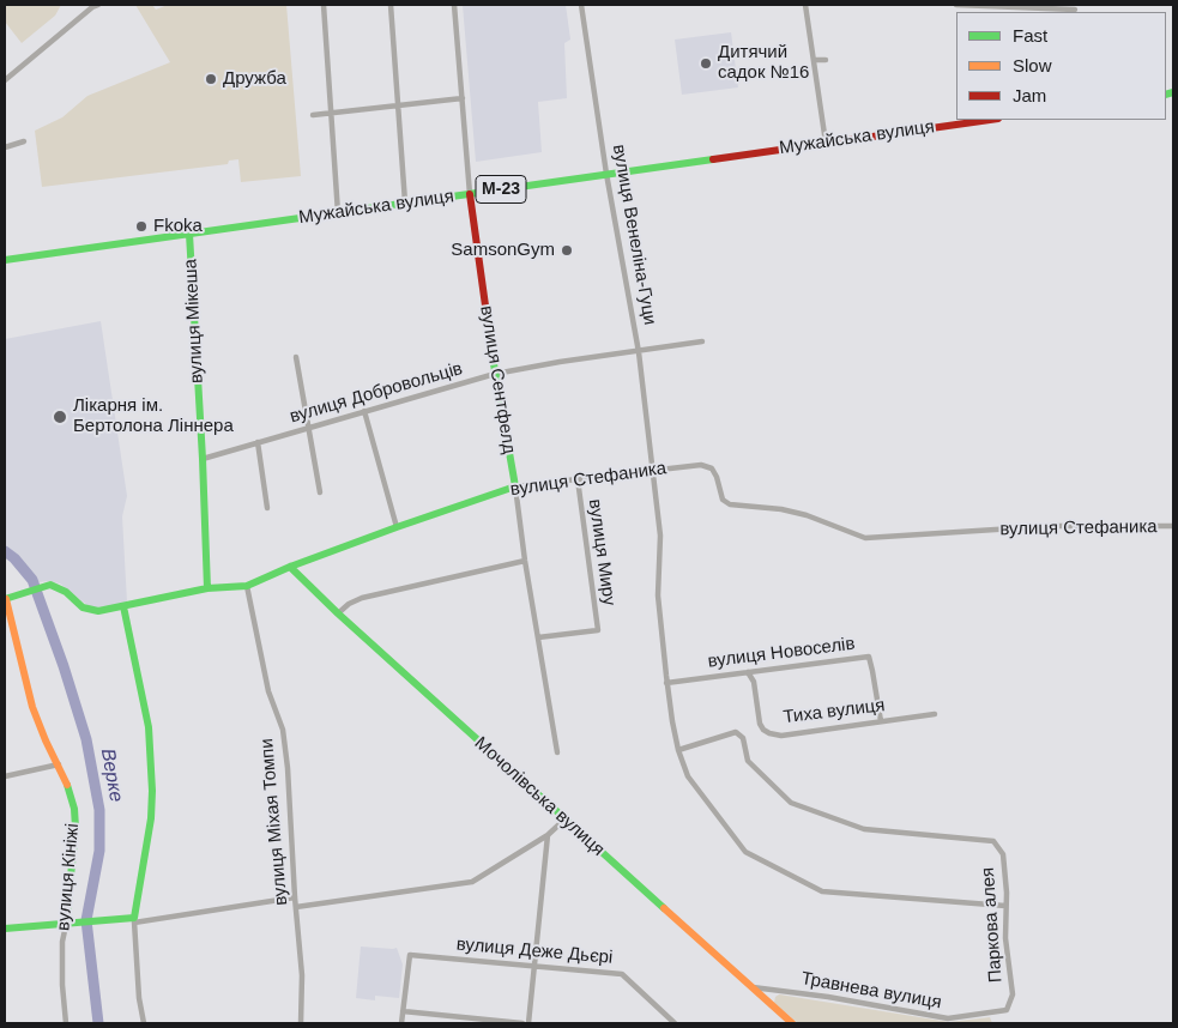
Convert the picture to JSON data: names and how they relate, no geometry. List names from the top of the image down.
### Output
{
  "streets": {
    "main road": [
      "Мужайська вулиця",
      "М-23",
      "вулиця Мікеша",
      "вулиця Сентфелд",
      "вулиця Стефаника",
      "Мочолівська вулиця",
      "вулиця Кініжі"
    ],
    "street": [
      "вулиця Венеліна-Гуци",
      "вулиця Добровольців",
      "вулиця Миру",
      "вулиця Новоселів",
      "Тиха вулиця",
      "вулиця Міхая Томпи",
      "Паркова алея",
      "вулиця Деже Дьєрі",
      "Травнева вулиця"
    ]
  },
  "crossings": [
    ["Мужайська вулиця", "вулиця Венеліна-Гуци"],
    ["Мужайська вулиця", "вулиця Мікеша"],
    ["Мужайська вулиця", "вулиця Сентфелд"],
    ["вулиця Венеліна-Гуци", "вулиця Добровольців"],
    ["вулиця Венеліна-Гуци", "вулиця Стефаника"],
    ["вулиця Венеліна-Гуци", "вулиця Новоселів"],
    ["вулиця Венеліна-Гуци", "Паркова алея"],
    ["вулиця Мікеша", "вулиця Добровольців"],
    ["вулиця Мікеша", "вулиця Стефаника"],
    ["вулиця Сентфелд", "вулиця Добровольців"],
    ["вулиця Сентфелд", "вулиця Стефаника"],
    ["вулиця Сентфелд", "вулиця Миру"],
    ["вулиця Стефаника", "вулиця Миру"],
    ["вулиця Стефаника", "Мочолівська вулиця"],
    ["вулиця Стефаника", "вулиця Міхая Томпи"],
    ["вулиця Стефаника", "вулиця Кініжі"],
    ["вулиця Новоселів", "Тиха вулиця"],
    ["Мочолівська вулиця", "Травнева вулиця"],
    ["Паркова алея", "Травнева вулиця"]
  ],
  "water": ["Верке"],
  "places": [
    "Дитячий садок №16",
    "Дружба",
    "Fkoka",
    "SamsonGym",
    "Лікарня ім. Бертолона Ліннера"
  ],
  "legend": ["Fast", "Slow", "Jam"]
}
